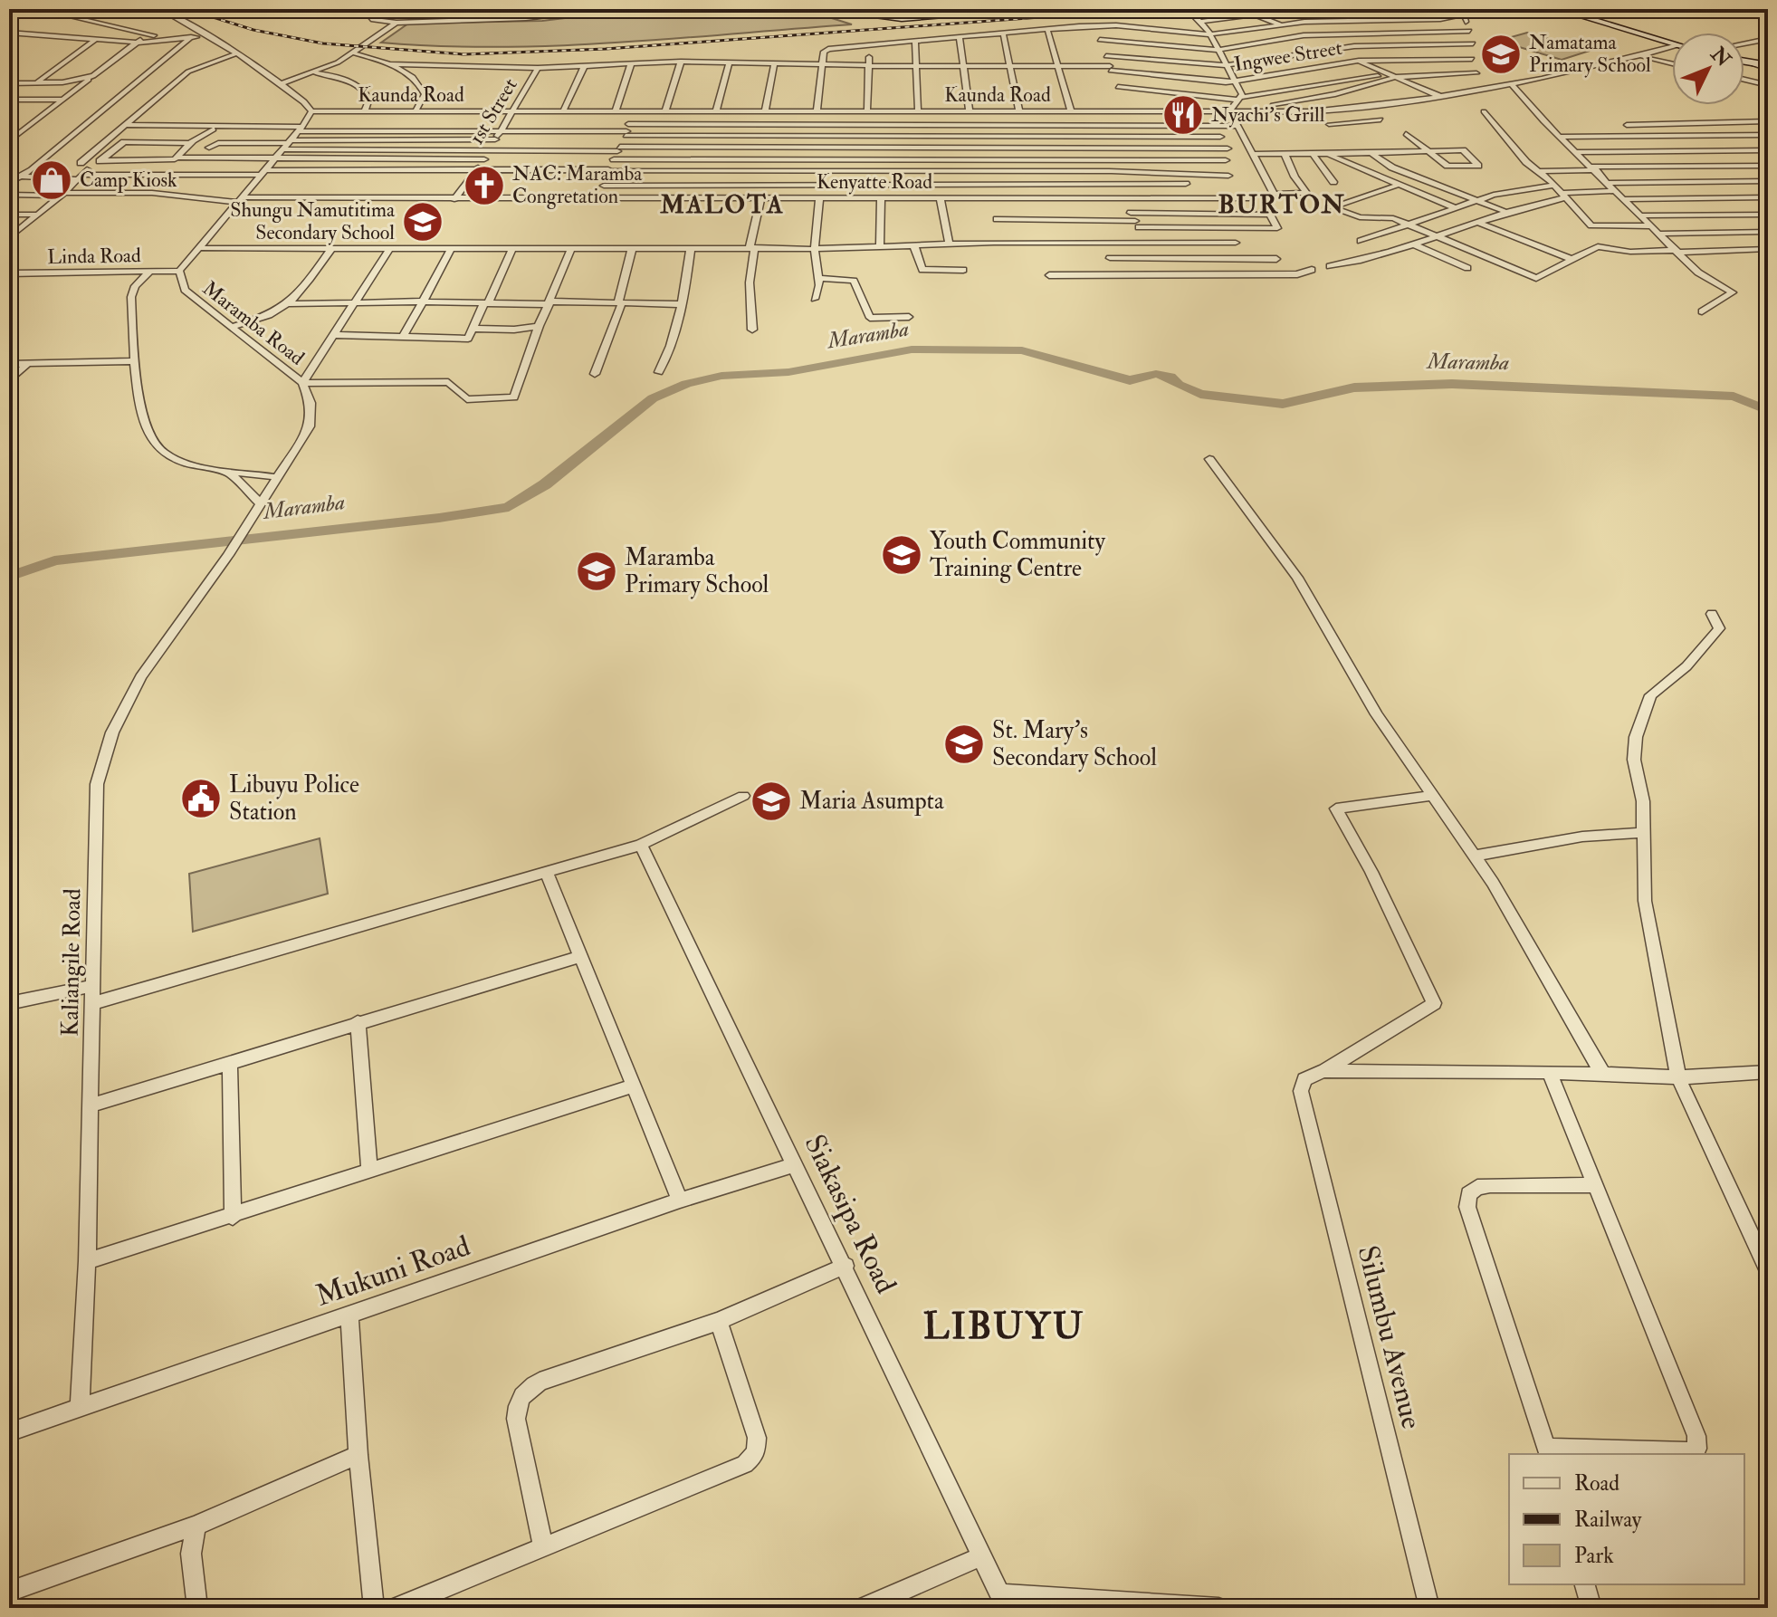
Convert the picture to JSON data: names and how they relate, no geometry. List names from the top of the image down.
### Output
{
  "streets": {
    "street": [
      "Ingwee Street",
      "Kaunda Road",
      "1st Street",
      "Kenyatte Road",
      "Linda Road",
      "Maramba Road",
      "Kaliangile Road",
      "Siakasipa Road",
      "Mukuni Road",
      "Silumbu Avenue"
    ]
  },
  "crossings": [
    ["Ingwee Street", "1st Street"],
    ["Kaunda Road", "1st Street"],
    ["Kaunda Road", "Maramba Road"],
    ["1st Street", "Kenyatte Road"],
    ["Kenyatte Road", "Maramba Road"],
    ["Linda Road", "Maramba Road"],
    ["Maramba Road", "Kaliangile Road"],
    ["Kaliangile Road", "Mukuni Road"],
    ["Siakasipa Road", "Mukuni Road"]
  ],
  "districts": ["MALOTA", "BURTON", "LIBUYU"],
  "water": ["Maramba"],
  "places": {
    "school or university": [
      "Namatama Primary School",
      "Shungu Namutitima Secondary School",
      "Youth Community Training Centre",
      "Maramba Primary School",
      "St. Mary's Secondary School",
      "Maria Asumpta"
    ],
    "restaurant": ["Nyachi's Grill"],
    "shop": ["Camp Kiosk"],
    "church": ["NAC: Maramba Congretation"],
    "public building": ["Libuyu Police Station"]
  },
  "legend": ["Road", "Railway", "Park"],
  "north": "top right"
}
